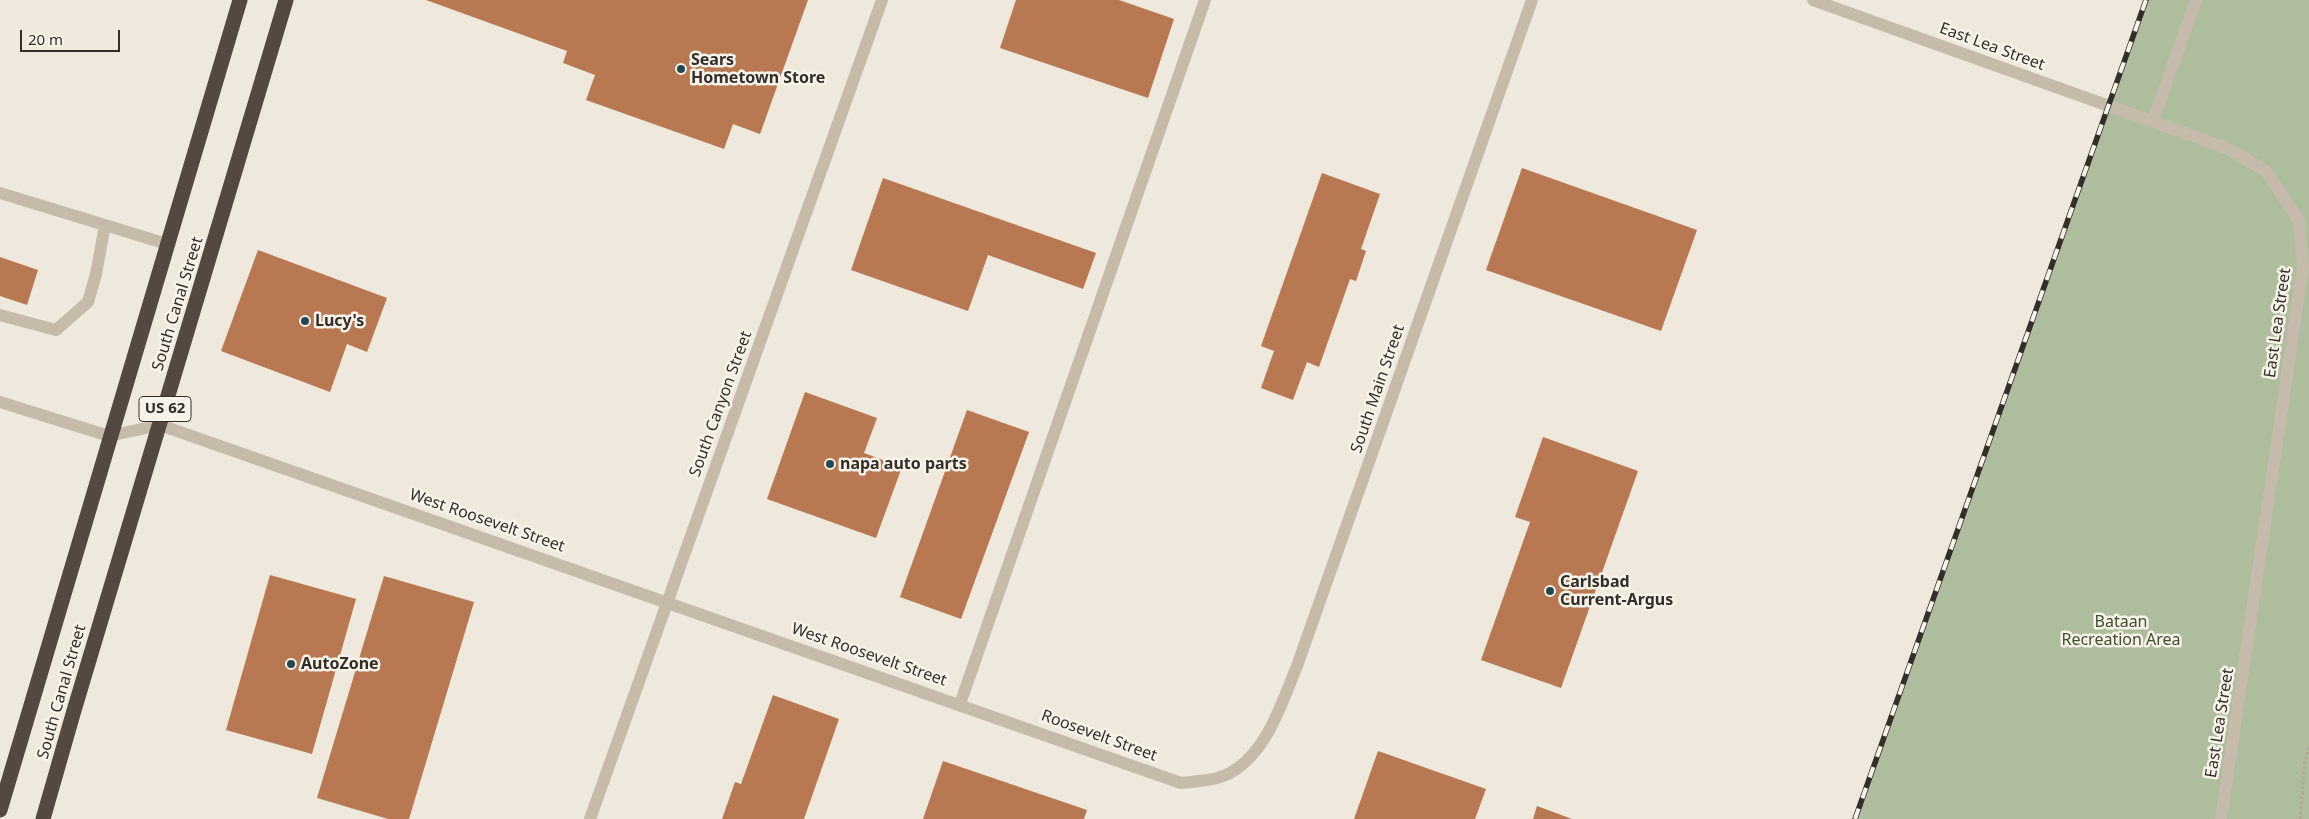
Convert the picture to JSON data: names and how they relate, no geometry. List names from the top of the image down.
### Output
{
  "streets": {
    "highway": ["South Canal Street", "US 62"],
    "street": [
      "East Lea Street",
      "South Main Street",
      "South Canyon Street",
      "West Roosevelt Street",
      "Roosevelt Street"
    ]
  },
  "crossings": [
    ["South Canal Street", "West Roosevelt Street"],
    ["South Main Street", "Roosevelt Street"],
    ["South Canyon Street", "West Roosevelt Street"],
    ["West Roosevelt Street", "Roosevelt Street"]
  ],
  "parks": ["Bataan Recreation Area"],
  "places": [
    "Sears Hometown Store",
    "Lucy's",
    "napa auto parts",
    "Carlsbad Current-Argus",
    "AutoZone"
  ],
  "scale_bar": "20 m"
}
